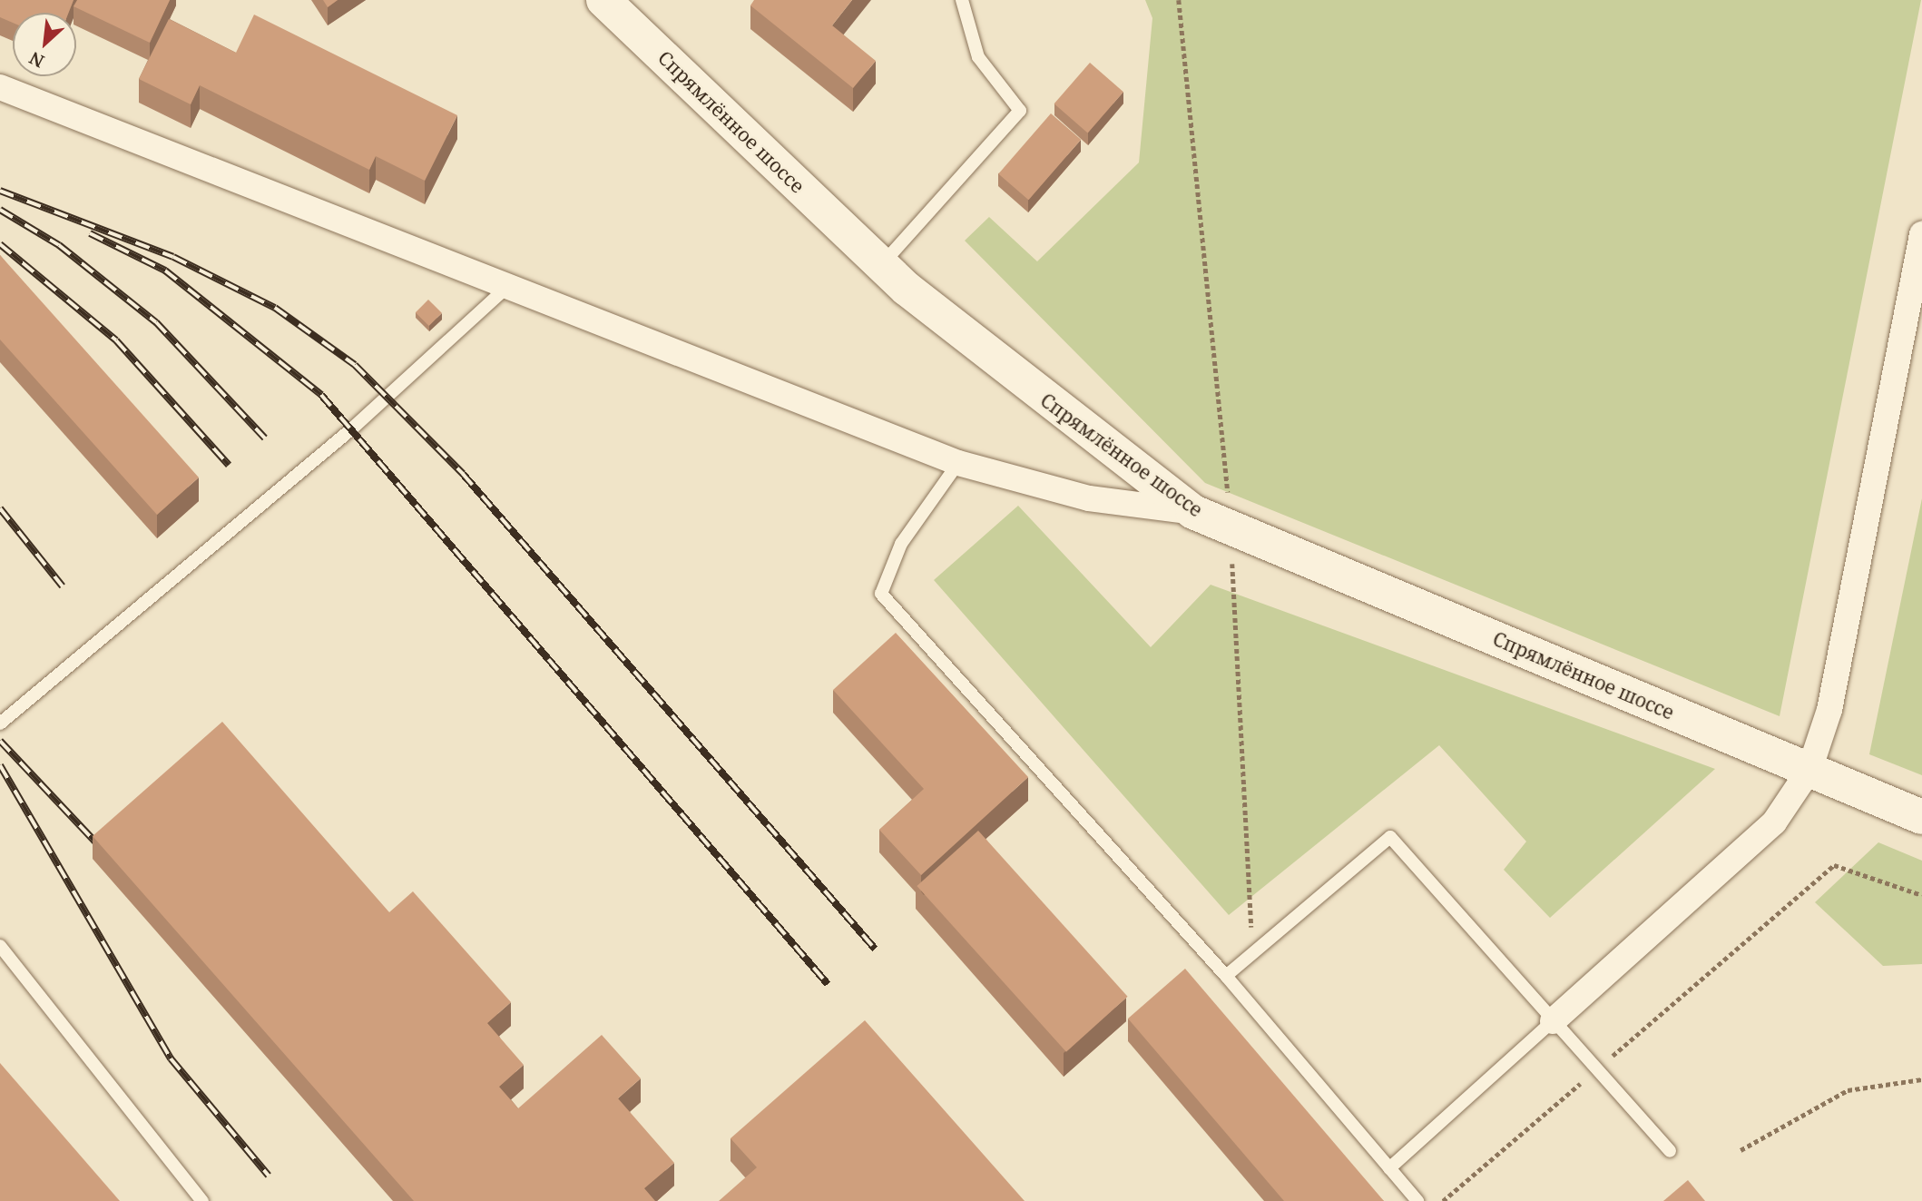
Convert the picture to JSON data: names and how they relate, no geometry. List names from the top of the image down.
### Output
{
  "streets": {
    "main road": ["Спрямлённое шоссе"]
  },
  "north": "bottom left"
}
